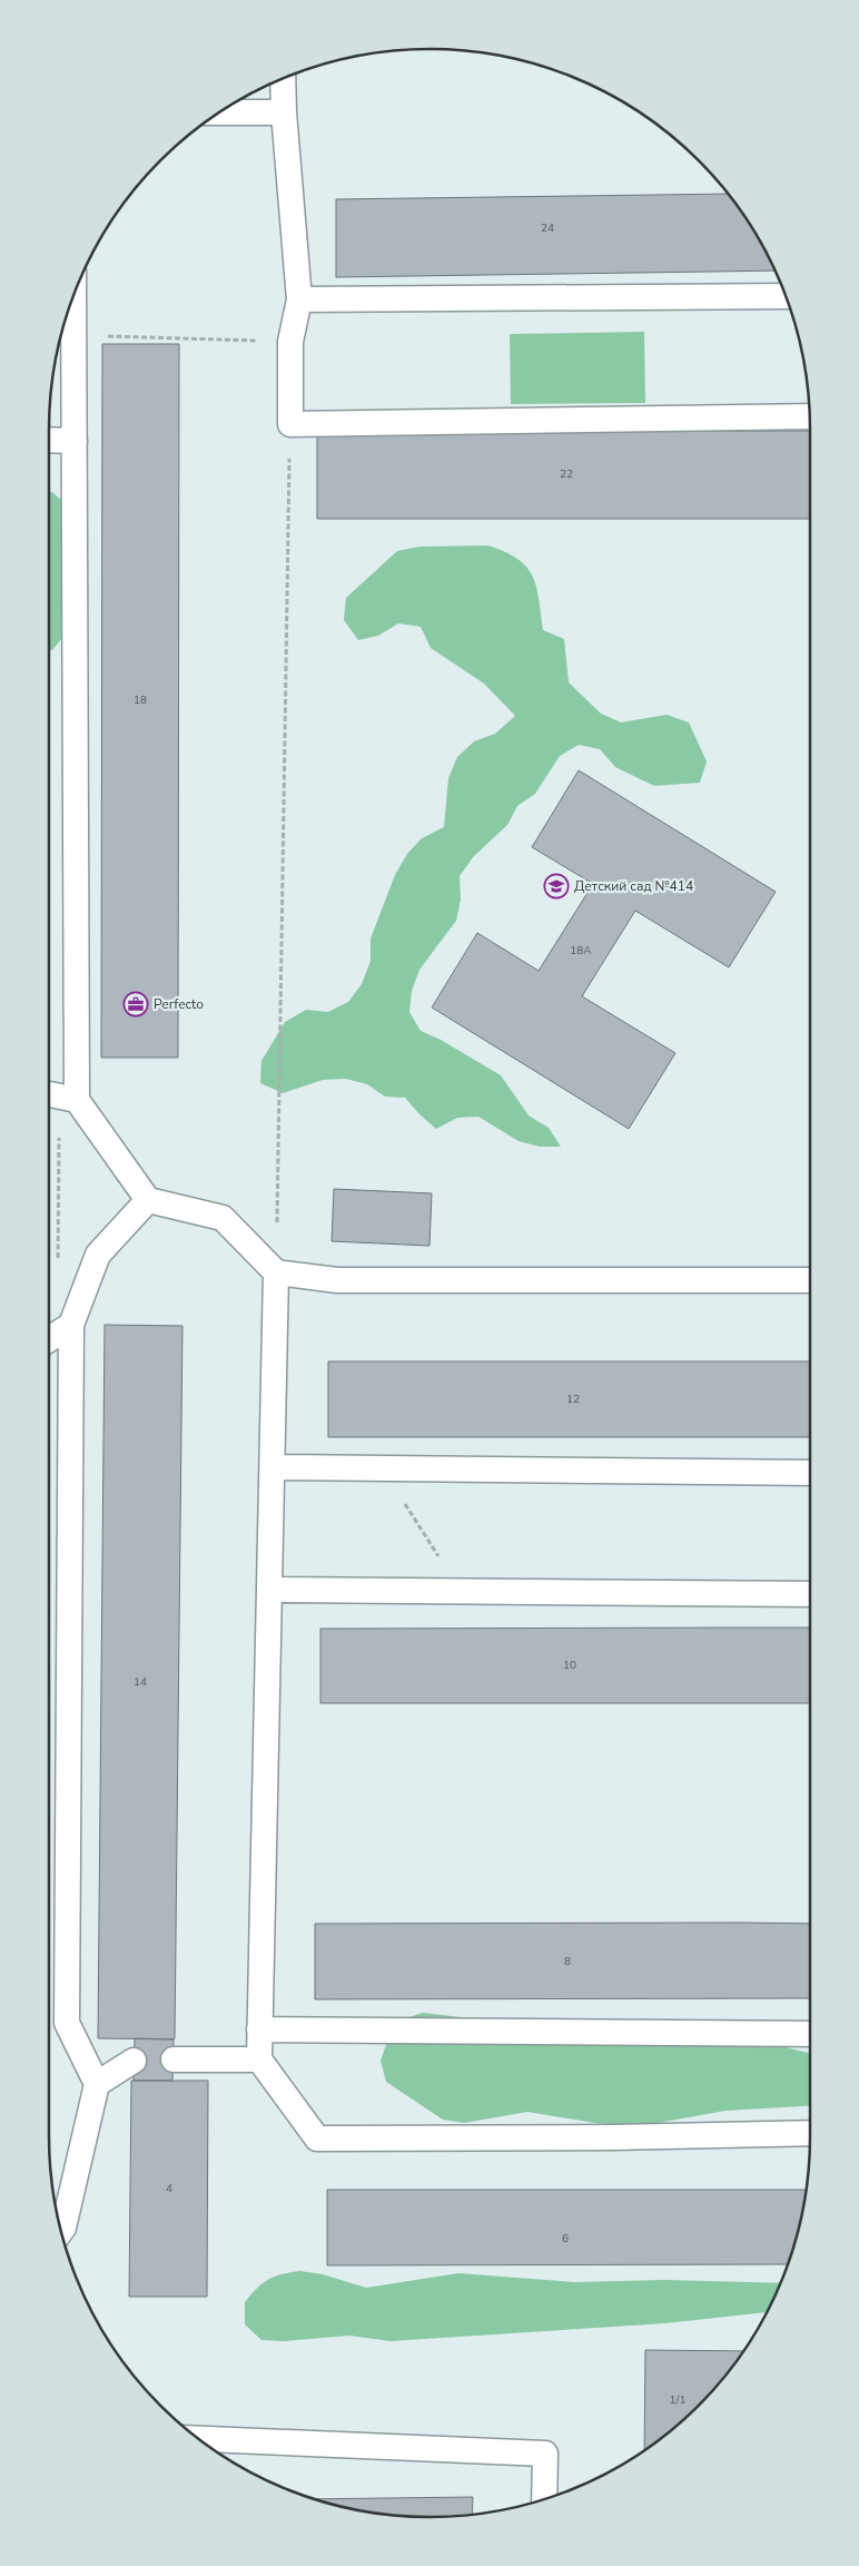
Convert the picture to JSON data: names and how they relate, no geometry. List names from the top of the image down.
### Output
{
  "places": {
    "school or university": ["Детский сад №414"],
    "office": ["Perfecto"]
  },
  "house_numbers": [
    "24",
    "22",
    "18",
    "18А",
    "12",
    "10",
    "14",
    "8",
    "4",
    "6",
    "1/1"
  ]
}
